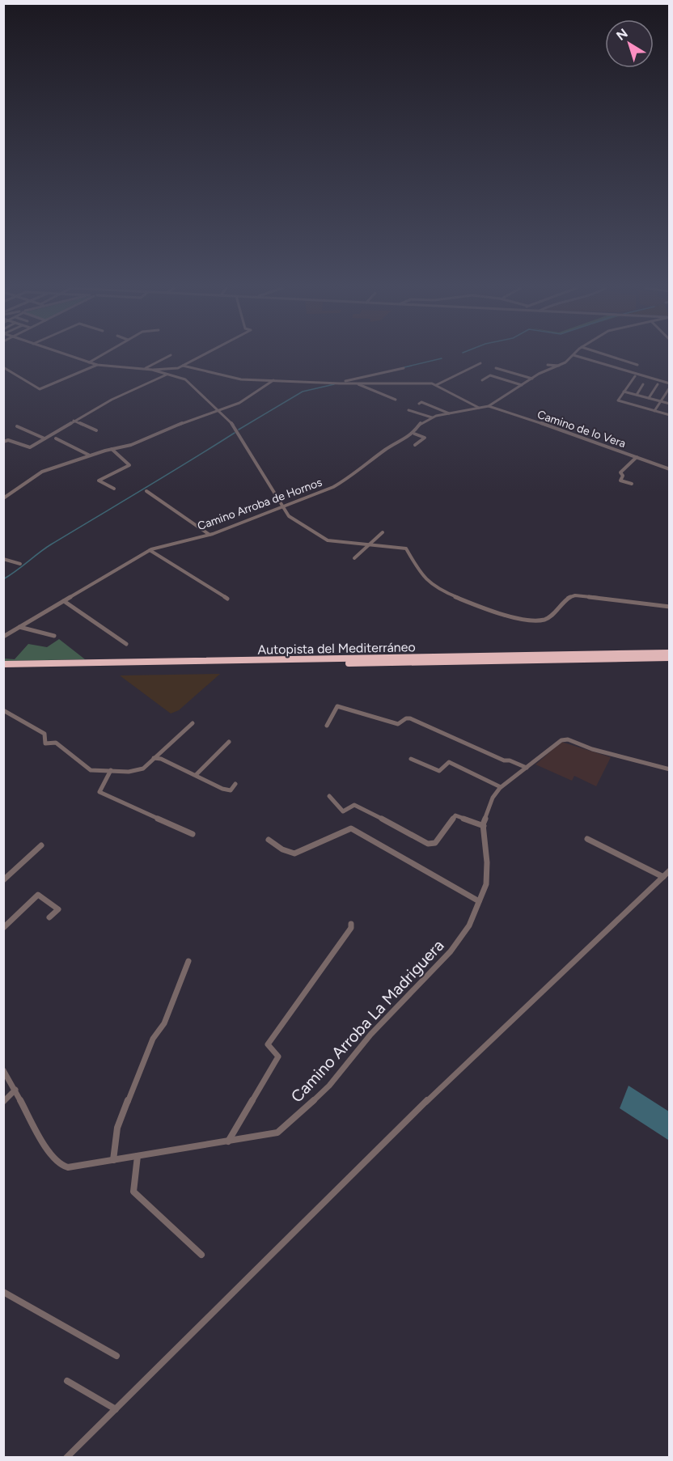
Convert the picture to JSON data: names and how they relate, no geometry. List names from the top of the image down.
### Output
{
  "streets": {
    "highway": ["Autopista del Mediterráneo"],
    "street": ["Camino de lo Vera", "Camino Arroba de Hornos", "Camino Arroba La Madriguera"]
  },
  "north": "top left"
}
